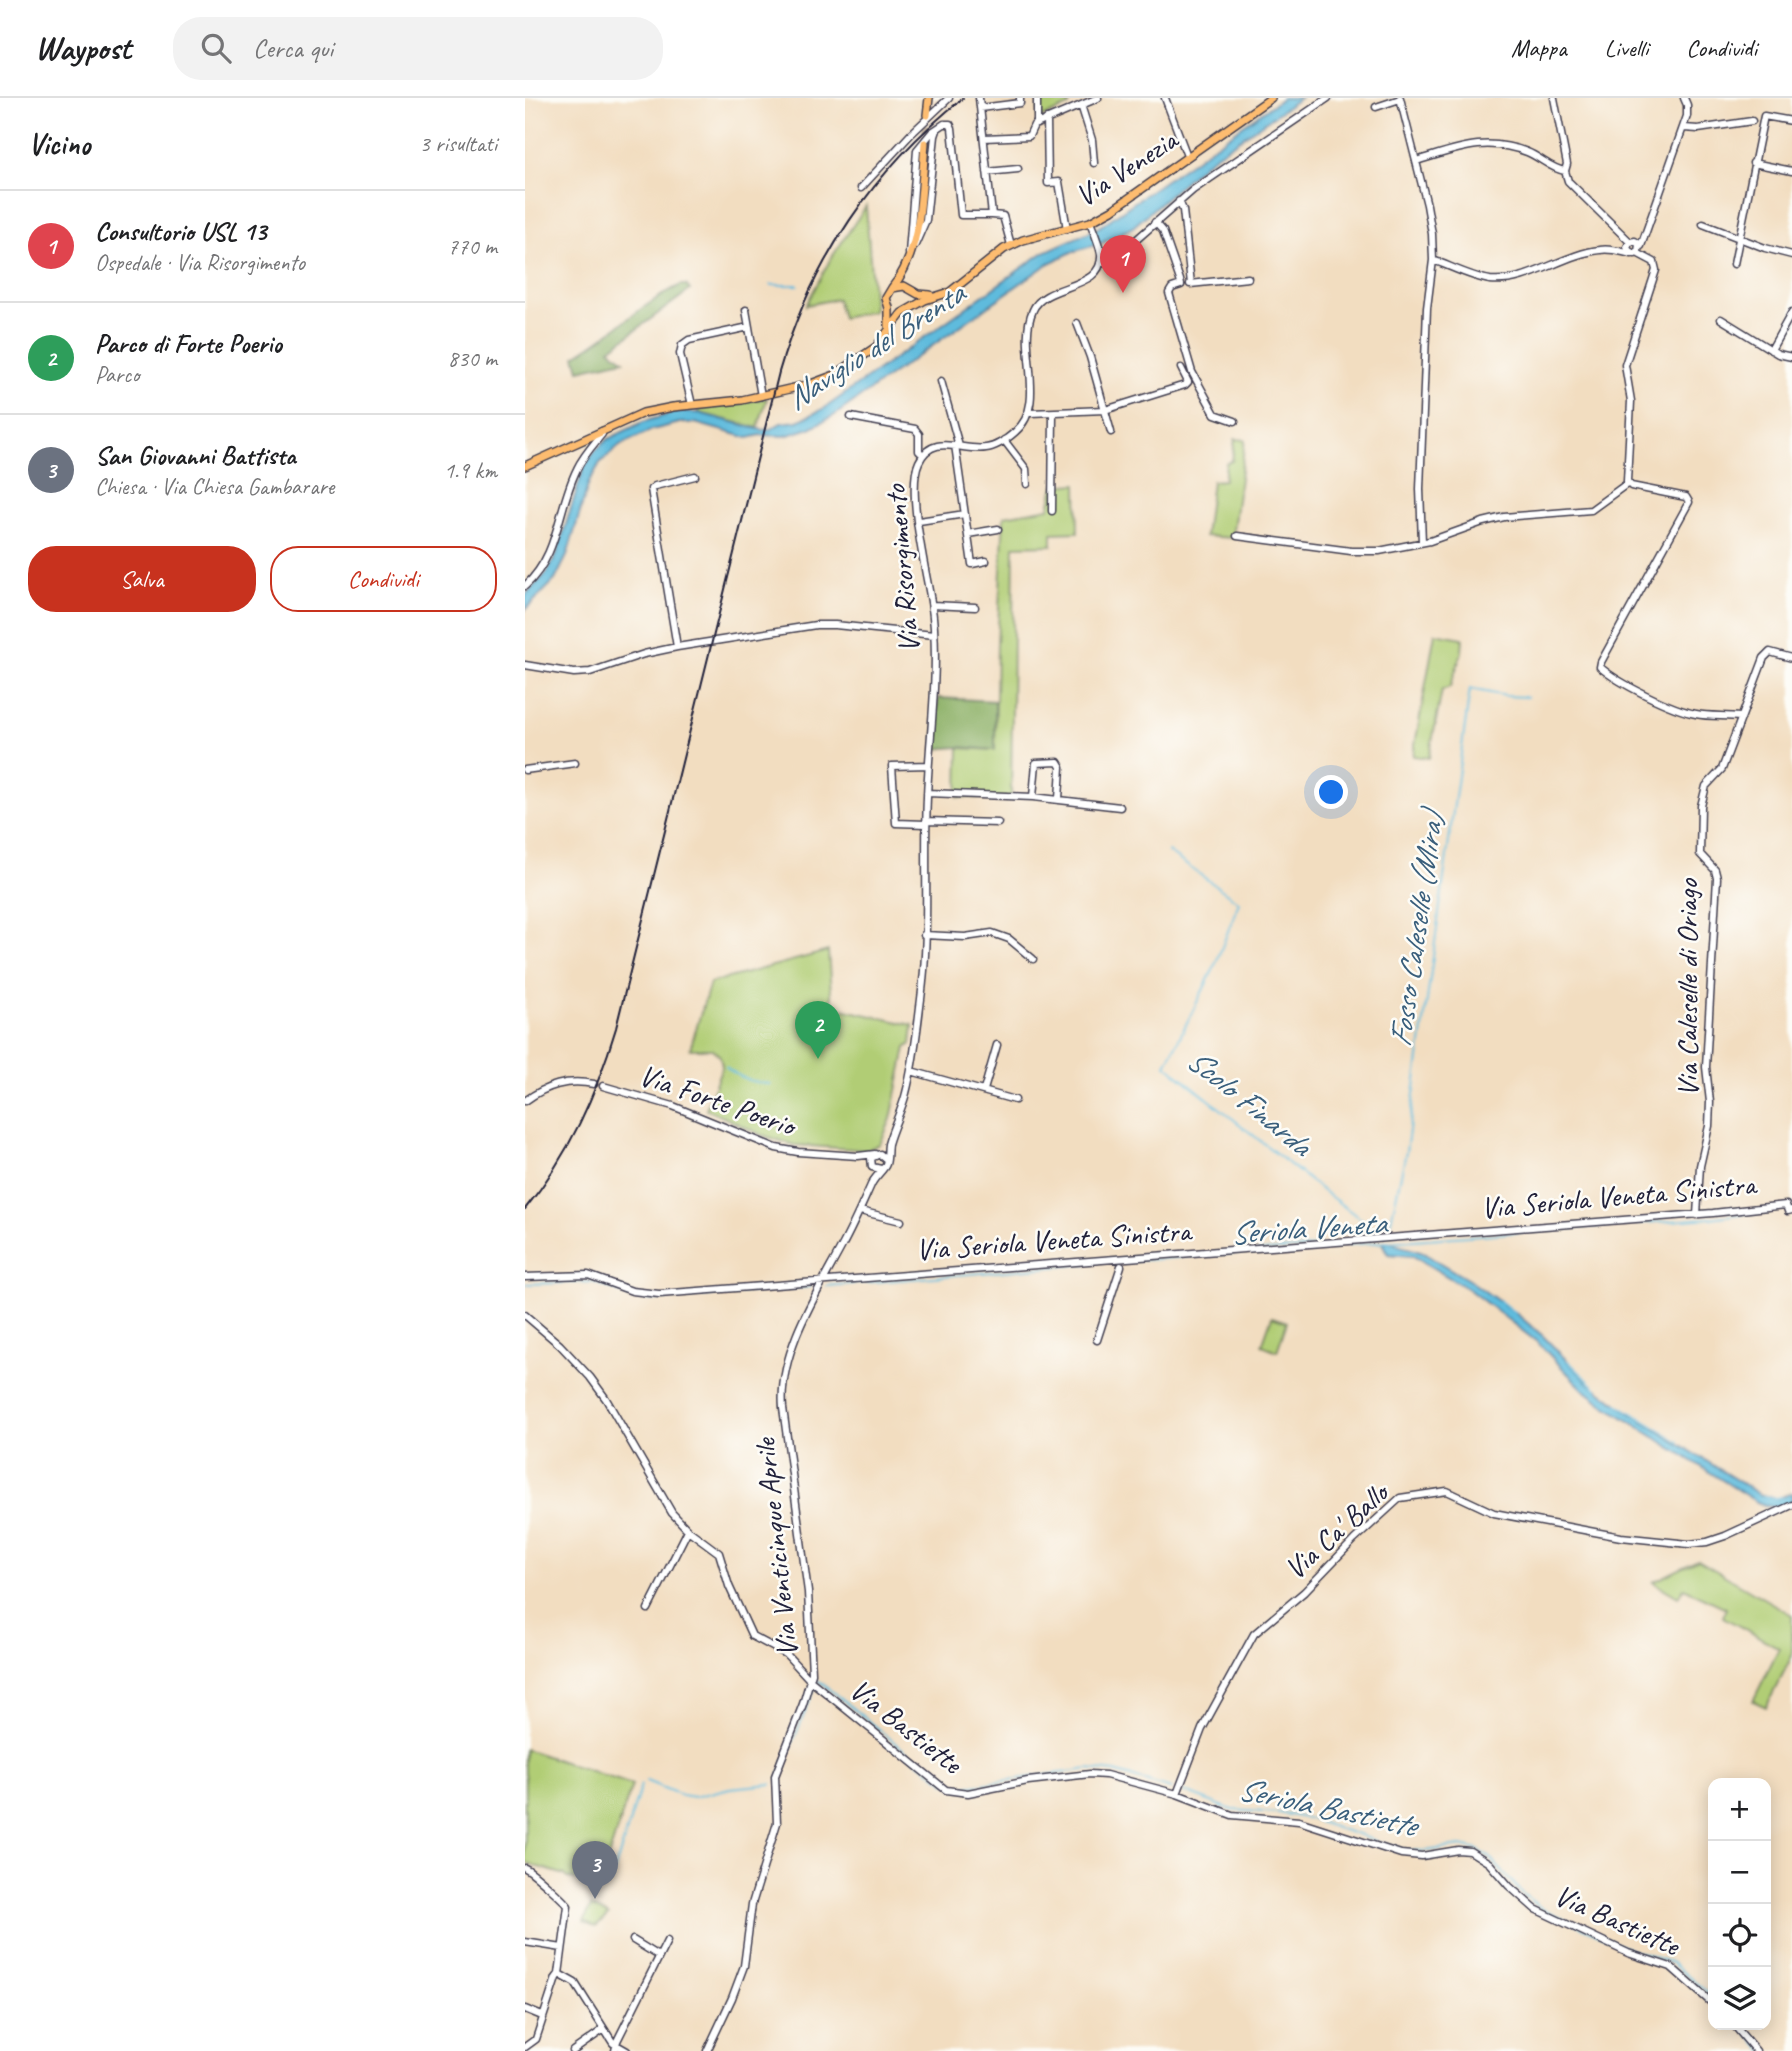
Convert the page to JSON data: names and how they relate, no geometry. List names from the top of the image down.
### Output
{
  "streets": {
    "main road": ["Via Venezia"],
    "street": [
      "Via Risorgimento",
      "Via Caleselle di Oriago",
      "Via Forte Poerio",
      "Via Seriola Veneta Sinistra",
      "Via Ca' Ballo",
      "Via Venticinque Aprile",
      "Via Bastiette"
    ]
  },
  "crossings": [
    ["Via Risorgimento", "Via Seriola Veneta Sinistra"],
    ["Via Risorgimento", "Via Venticinque Aprile"],
    ["Via Caleselle di Oriago", "Via Seriola Veneta Sinistra"],
    ["Via Seriola Veneta Sinistra", "Via Venticinque Aprile"],
    ["Via Ca' Ballo", "Via Bastiette"],
    ["Via Venticinque Aprile", "Via Bastiette"]
  ],
  "water": [
    "Naviglio del Brenta",
    "Fosso Caleselle (Mira)",
    "Scolo Finarda",
    "Seriola Veneta",
    "Seriola Bastiette"
  ],
  "page": {
    "header": "Waypost",
    "search": "Cerca qui",
    "nav": ["Mappa", "Livelli", "Condividi"],
    "heading": ["Vicino", "3 risultati"],
    "list": [
      {
        "mark": "1",
        "name": "Consultorio USL 13",
        "note": "Ospedale · Via Risorgimento",
        "value": "770 m"
      },
      {
        "mark": "2",
        "name": "Parco di Forte Poerio",
        "note": "Parco",
        "value": "830 m"
      },
      {
        "mark": "3",
        "name": "San Giovanni Battista",
        "note": "Chiesa · Via Chiesa Gambarare",
        "value": "1.9 km"
      }
    ],
    "pins": ["1", "2", "3"],
    "buttons": ["Salva", "Condividi"],
    "map_buttons": ["+", "−"]
  }
}
